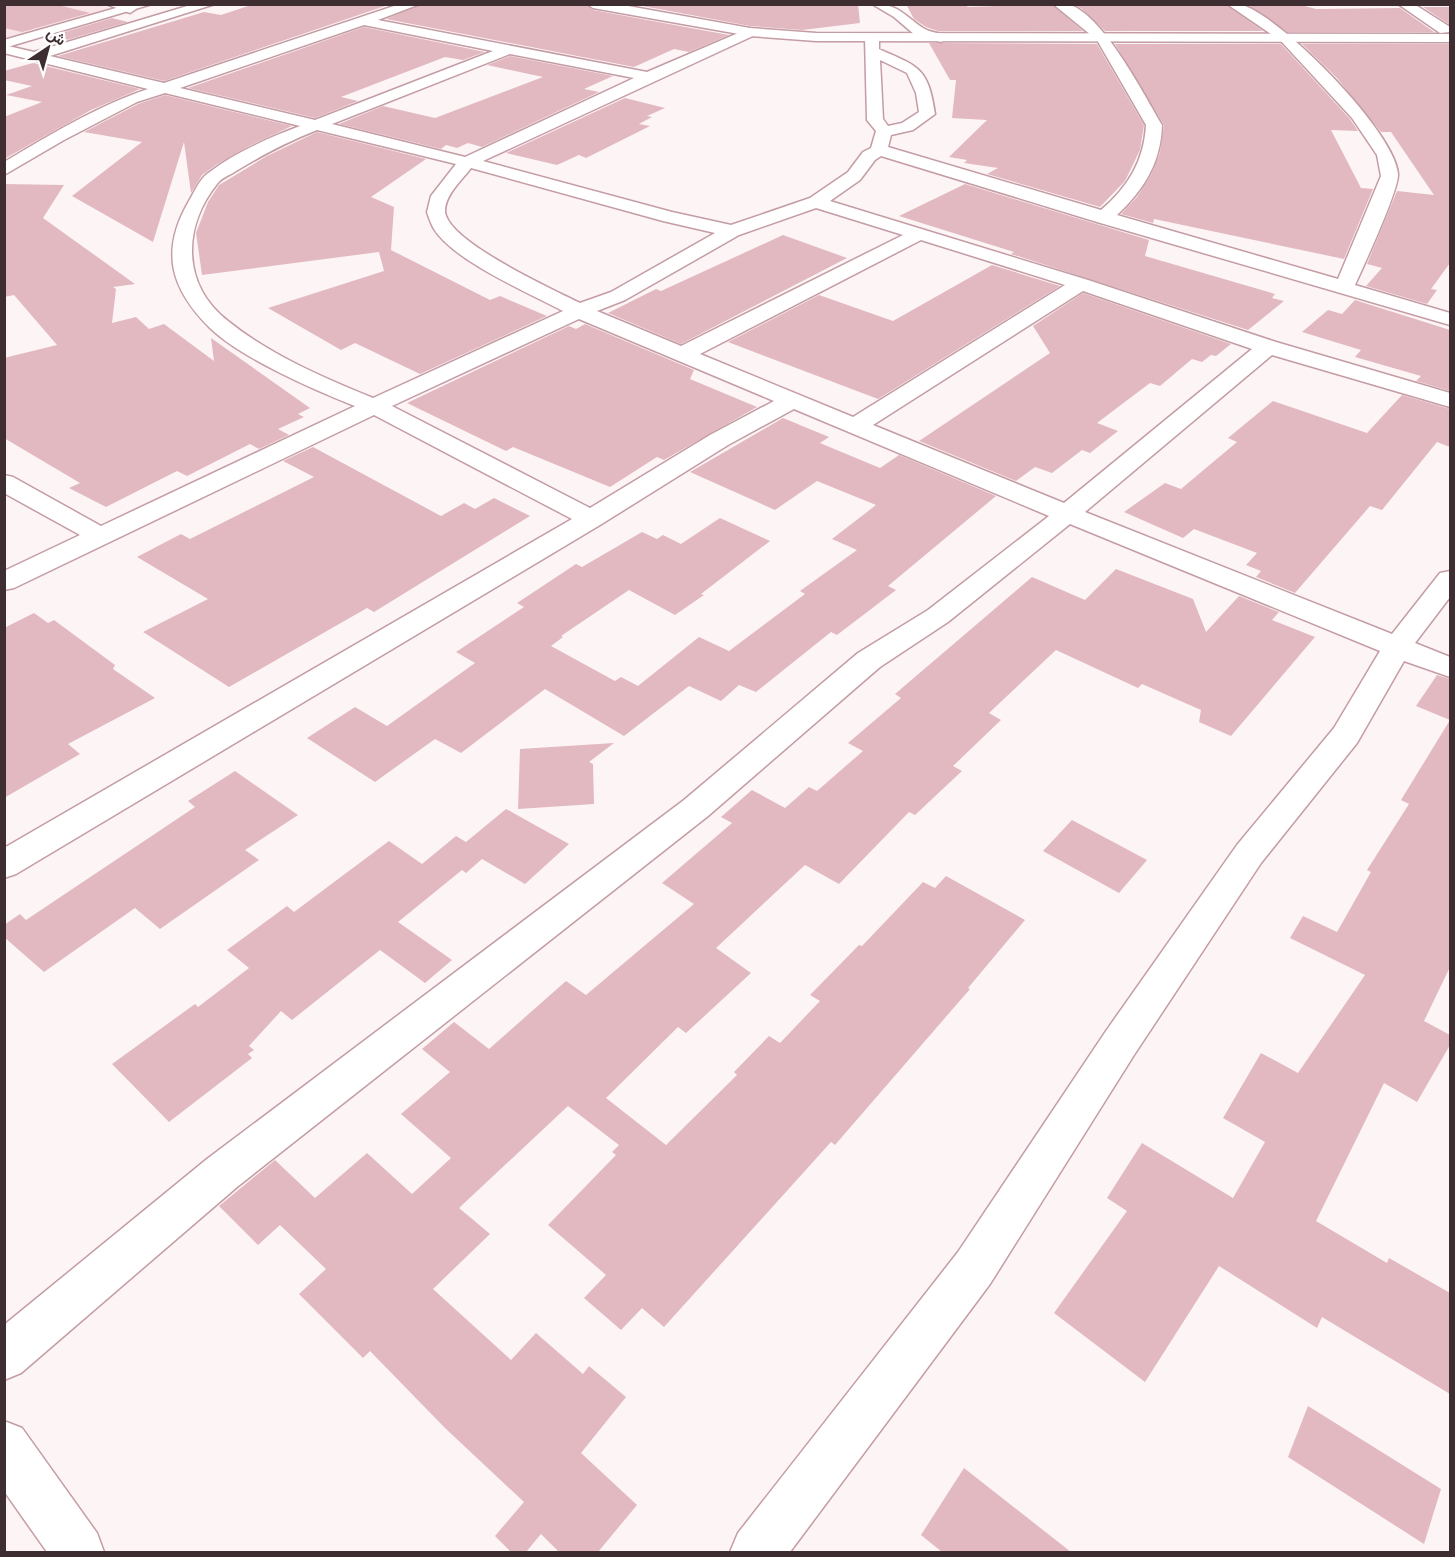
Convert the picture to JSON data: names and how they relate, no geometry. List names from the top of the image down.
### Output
{
  "north": "top right"
}
